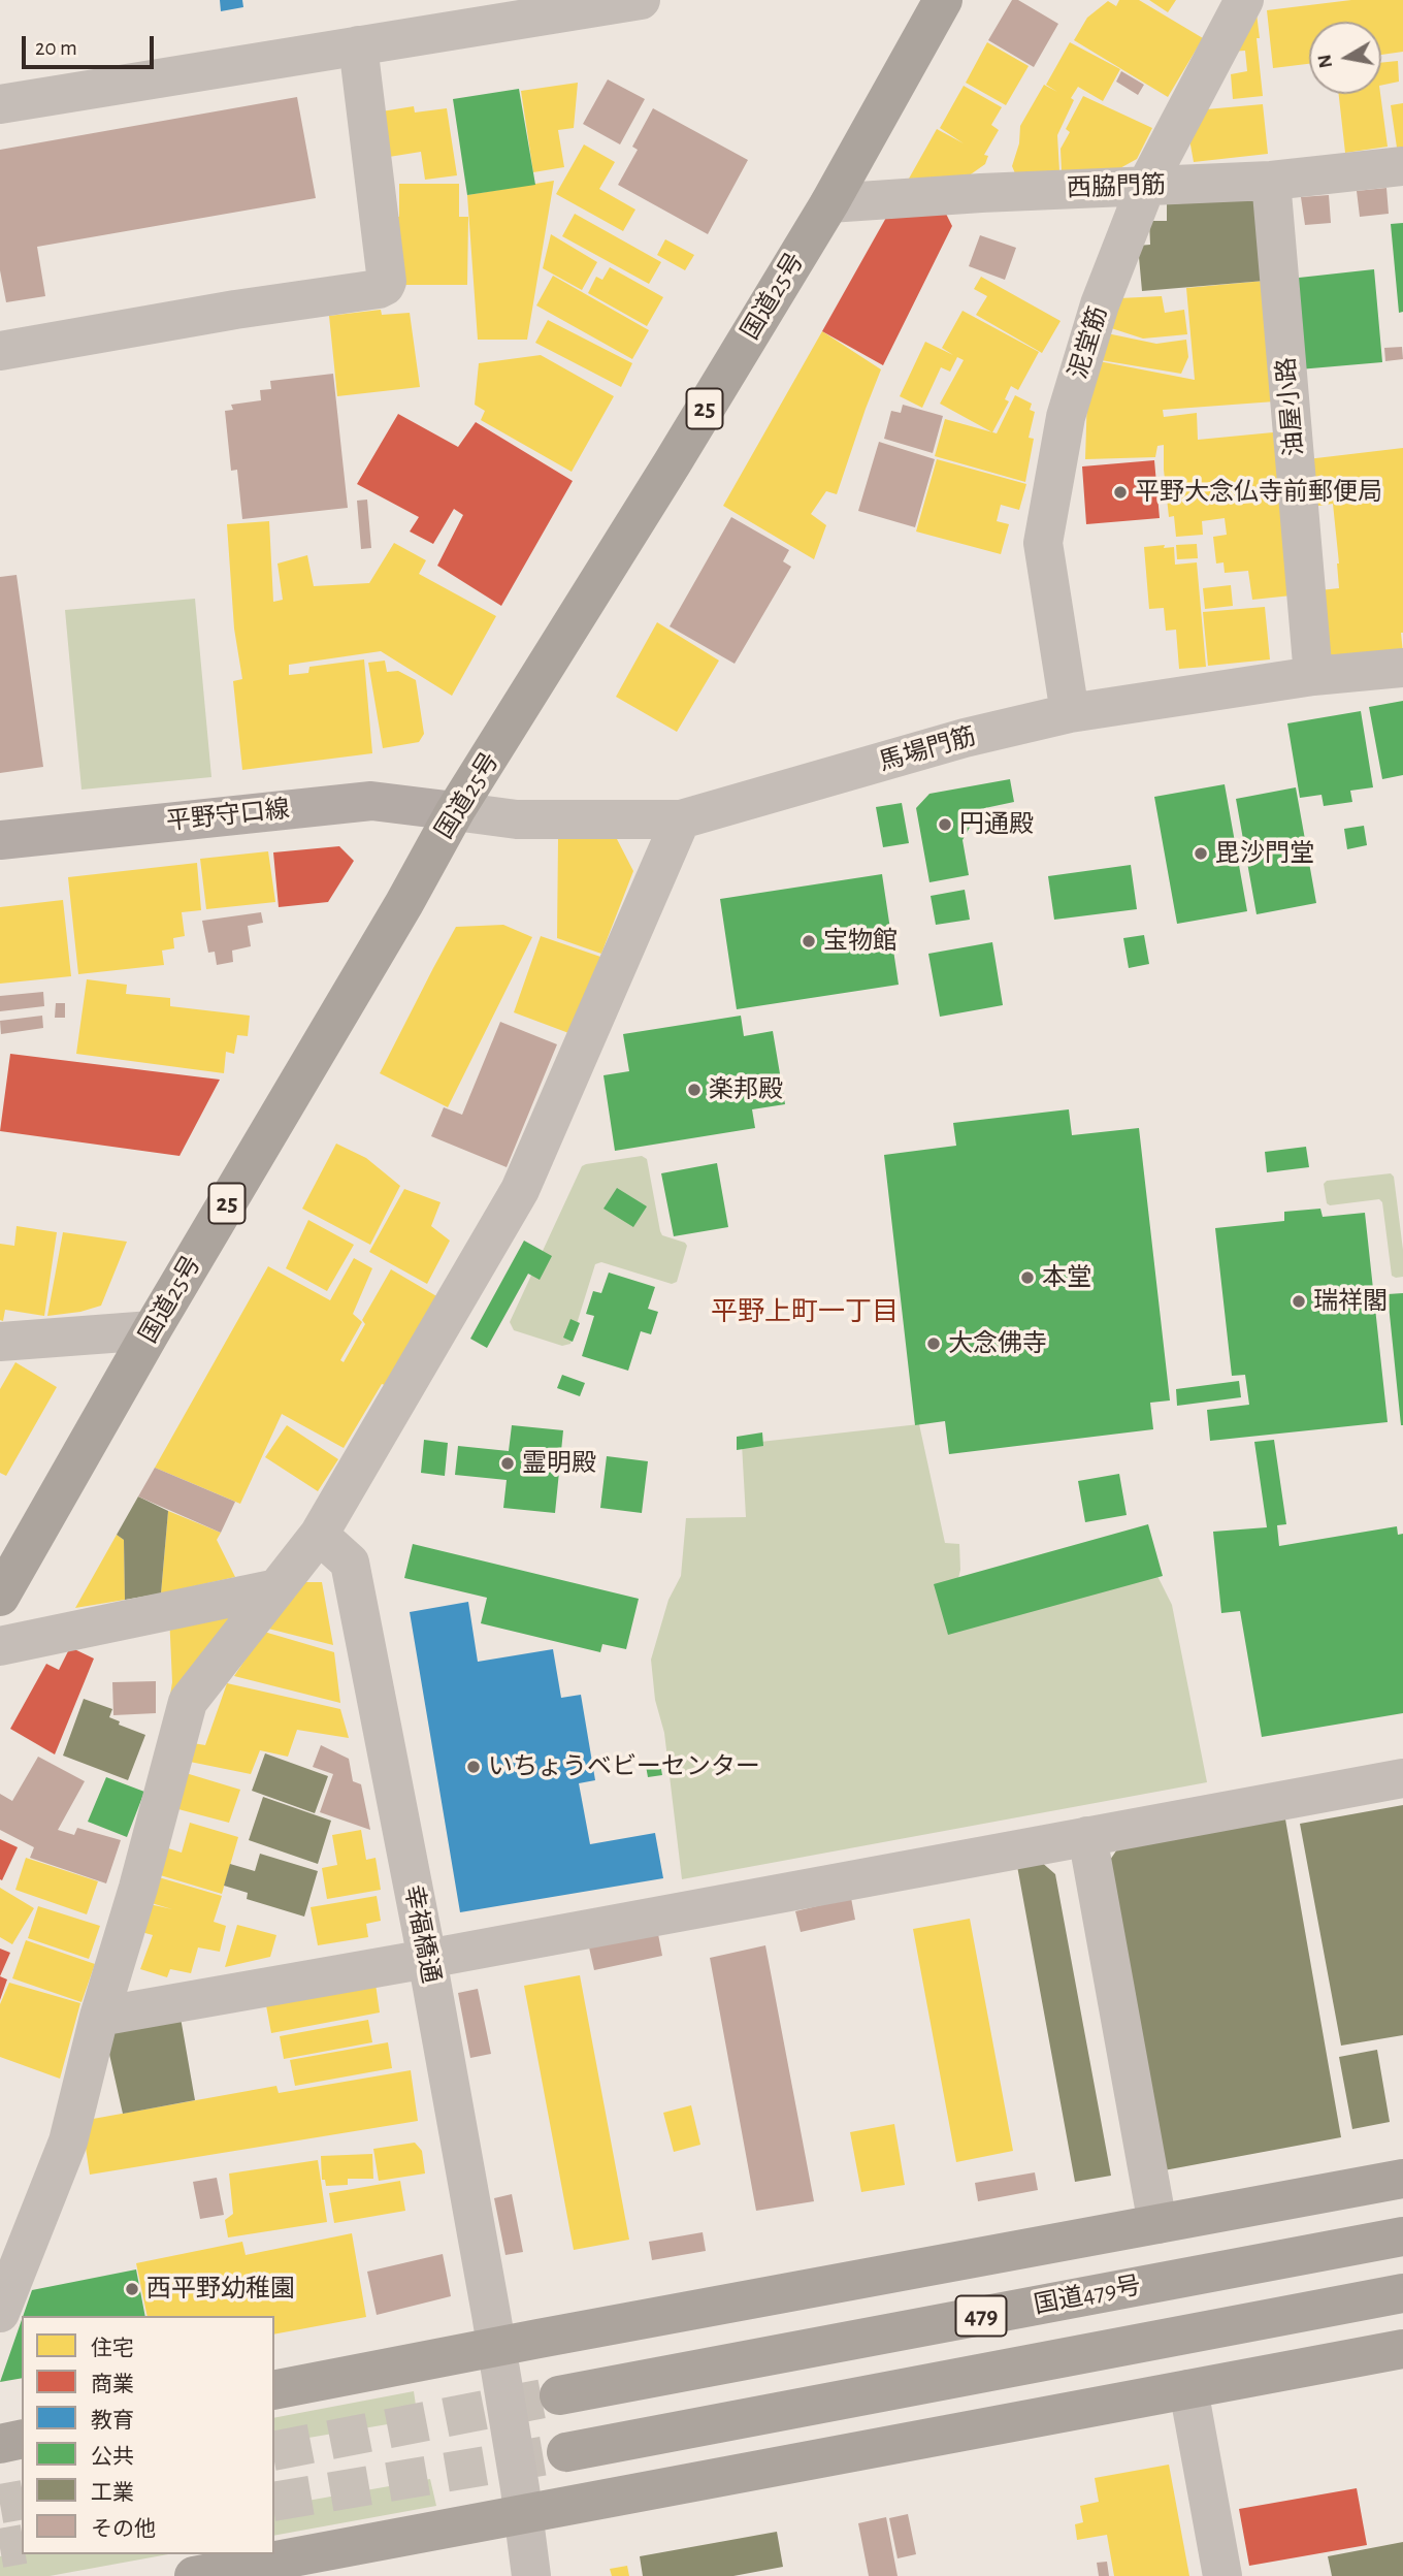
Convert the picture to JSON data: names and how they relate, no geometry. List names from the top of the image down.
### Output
{
  "streets": {
    "highway": [
      "国道25号",
      "25",
      "国道479号",
      "479"
    ],
    "main road": ["平野守口線"],
    "street": [
      "西脇門筋",
      "泥堂筋",
      "油屋小路",
      "馬場門筋",
      "幸福橋通"
    ]
  },
  "crossings": [
    ["西脇門筋", "国道25号"],
    ["西脇門筋", "泥堂筋"],
    ["西脇門筋", "油屋小路"],
    ["国道25号", "馬場門筋"],
    ["国道25号", "平野守口線"],
    ["泥堂筋", "馬場門筋"],
    ["油屋小路", "馬場門筋"],
    ["馬場門筋", "平野守口線"]
  ],
  "districts": ["平野上町一丁目"],
  "places": [
    "平野大念仏寺前郵便局",
    "円通殿",
    "毘沙門堂",
    "宝物館",
    "楽邦殿",
    "本堂",
    "瑞祥閣",
    "大念佛寺",
    "霊明殿",
    "いちょうベビーセンター",
    "西平野幼稚園"
  ],
  "legend": [
    "住宅",
    "商業",
    "教育",
    "公共",
    "工業",
    "その他"
  ],
  "scale_bar": "20 m",
  "north": "left"
}
